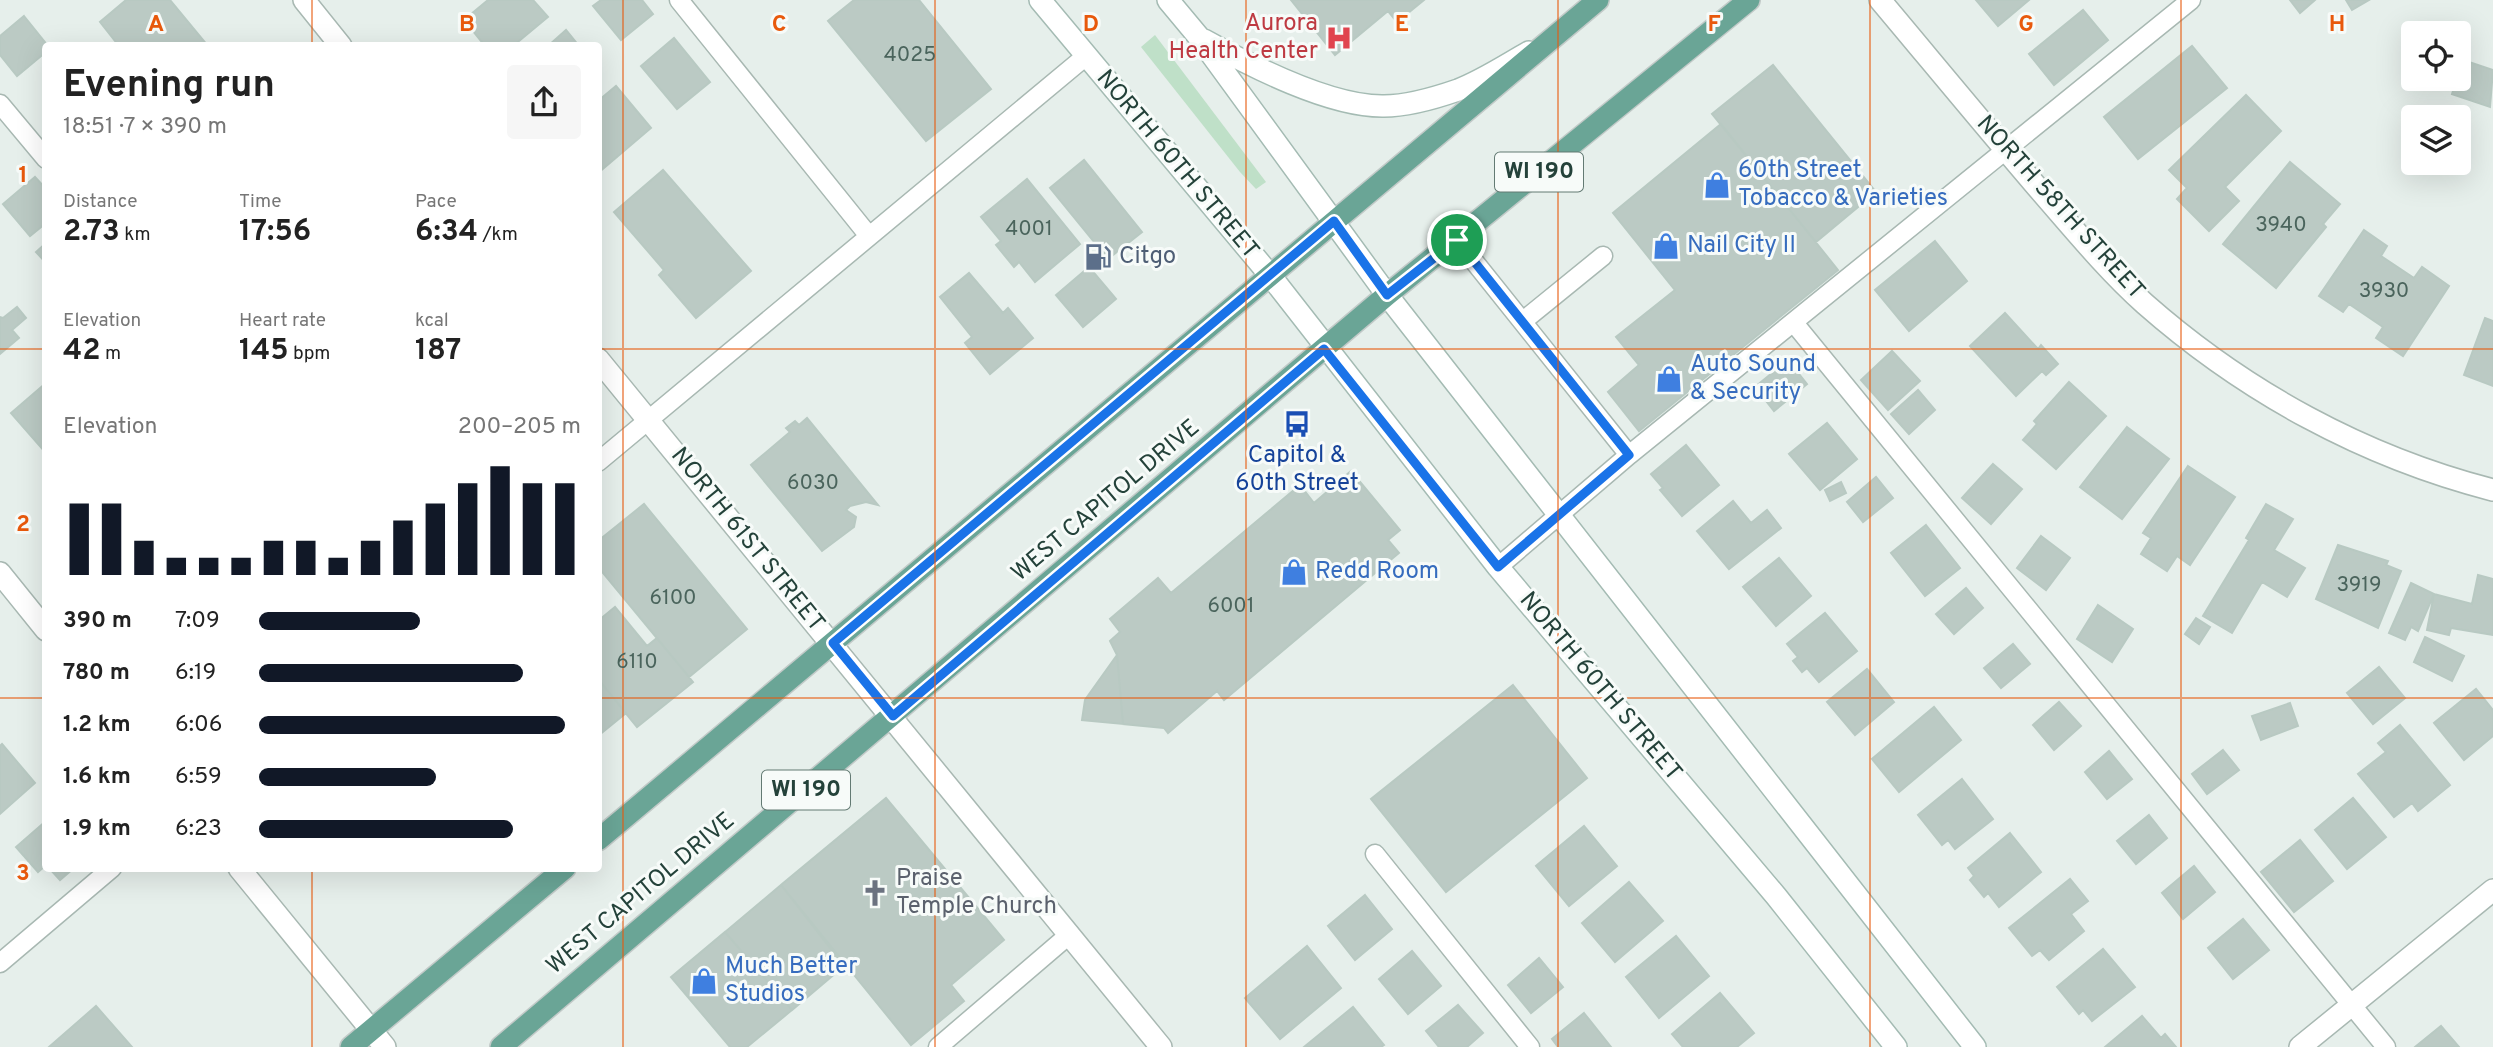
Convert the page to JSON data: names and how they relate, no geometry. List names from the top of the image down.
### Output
{
  "streets": {
    "main road": [
      "NORTH 60TH STREET",
      "WI 190",
      "NORTH 58TH STREET",
      "WEST CAPITOL DRIVE",
      "NORTH 61ST STREET"
    ]
  },
  "crossings": [
    ["NORTH 60TH STREET", "WEST CAPITOL DRIVE"],
    ["WEST CAPITOL DRIVE", "NORTH 61ST STREET"]
  ],
  "places": {
    "hospital": ["Aurora Health Center"],
    "shop": [
      "60th Street Tobacco & Varieties",
      "Nail City II",
      "Auto Sound & Security",
      "Redd Room",
      "Much Better Studios"
    ],
    "fuel station": ["Citgo"],
    "bus stop": ["Capitol & 60th Street"],
    "church": ["Praise Temple Church"]
  },
  "house_numbers": [
    "4025",
    "3940",
    "4001",
    "3930",
    "6030",
    "3919",
    "6100",
    "6001",
    "6110"
  ],
  "page": {
    "heading": ["Evening run", "18:51 · 7 × 390 m"],
    "stats": [
      ["Distance", "2.73 km"],
      ["Time", "17:56"],
      ["Pace", "6:34 /km"],
      ["Elevation", "42 m"],
      ["Heart rate", "145 bpm"],
      ["kcal", "187"]
    ],
    "chart": ["Elevation", "200–205 m"],
    "list": [
      {
        "name": "390 m",
        "note": "7:09"
      },
      {
        "name": "780 m",
        "note": "6:19"
      },
      {
        "name": "1.2 km",
        "note": "6:06"
      },
      {
        "name": "1.6 km",
        "note": "6:59"
      },
      {
        "name": "1.9 km",
        "note": "6:23"
      }
    ]
  },
  "grid": {
    "columns": [
      "A",
      "B",
      "C",
      "D",
      "E",
      "F",
      "G",
      "H"
    ],
    "rows": ["1", "2", "3"]
  }
}
